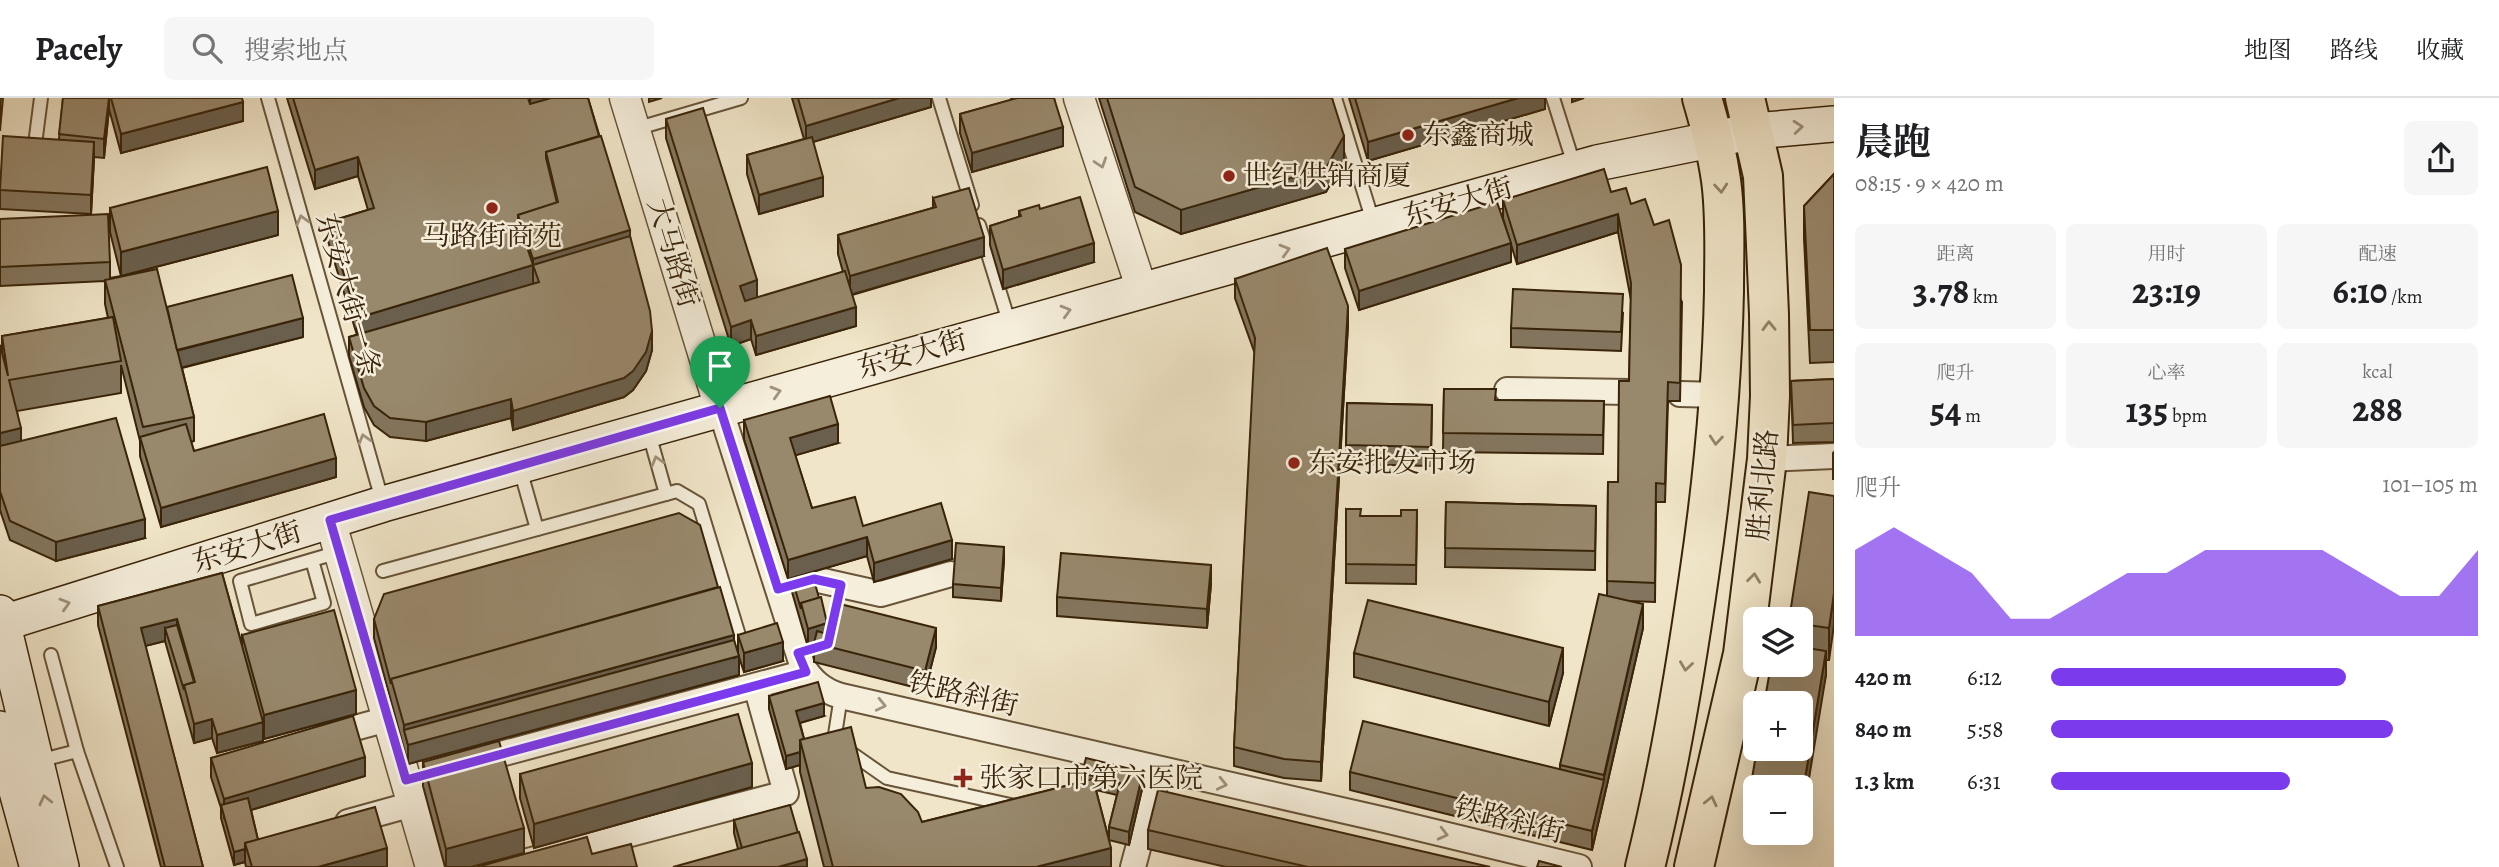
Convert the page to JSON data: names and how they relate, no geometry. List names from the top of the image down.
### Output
{
  "streets": {
    "highway": ["胜利北路"],
    "main road": ["东安大街"],
    "street": ["大马路街", "铁路斜街"],
    "lane": ["东安大街一条"]
  },
  "crossings": [
    ["东安大街", "大马路街"],
    ["东安大街", "东安大街一条"],
    ["东安大街", "胜利北路"]
  ],
  "one_way": ["东安大街", "东安大街一条", "铁路斜街"],
  "places": {
    "other": [
      "东鑫商城",
      "世纪供销商厦",
      "马路街商苑",
      "东安批发市场"
    ],
    "health": ["张家口市第六医院"]
  },
  "page": {
    "header": "Pacely",
    "search": "搜索地点",
    "nav": ["地图", "路线", "收藏"],
    "heading": ["晨跑", "08:15 · 9 × 420 m"],
    "stats": [
      ["距离", "3.78 km"],
      ["用时", "23:19"],
      ["配速", "6:10 /km"],
      ["爬升", "54 m"],
      ["心率", "135 bpm"],
      ["kcal", "288"]
    ],
    "chart": ["爬升", "101–105 m"],
    "map_buttons": ["+", "−"],
    "list": [
      {
        "name": "420 m",
        "note": "6:12"
      },
      {
        "name": "840 m",
        "note": "5:58"
      },
      {
        "name": "1.3 km",
        "note": "6:31"
      }
    ]
  }
}
